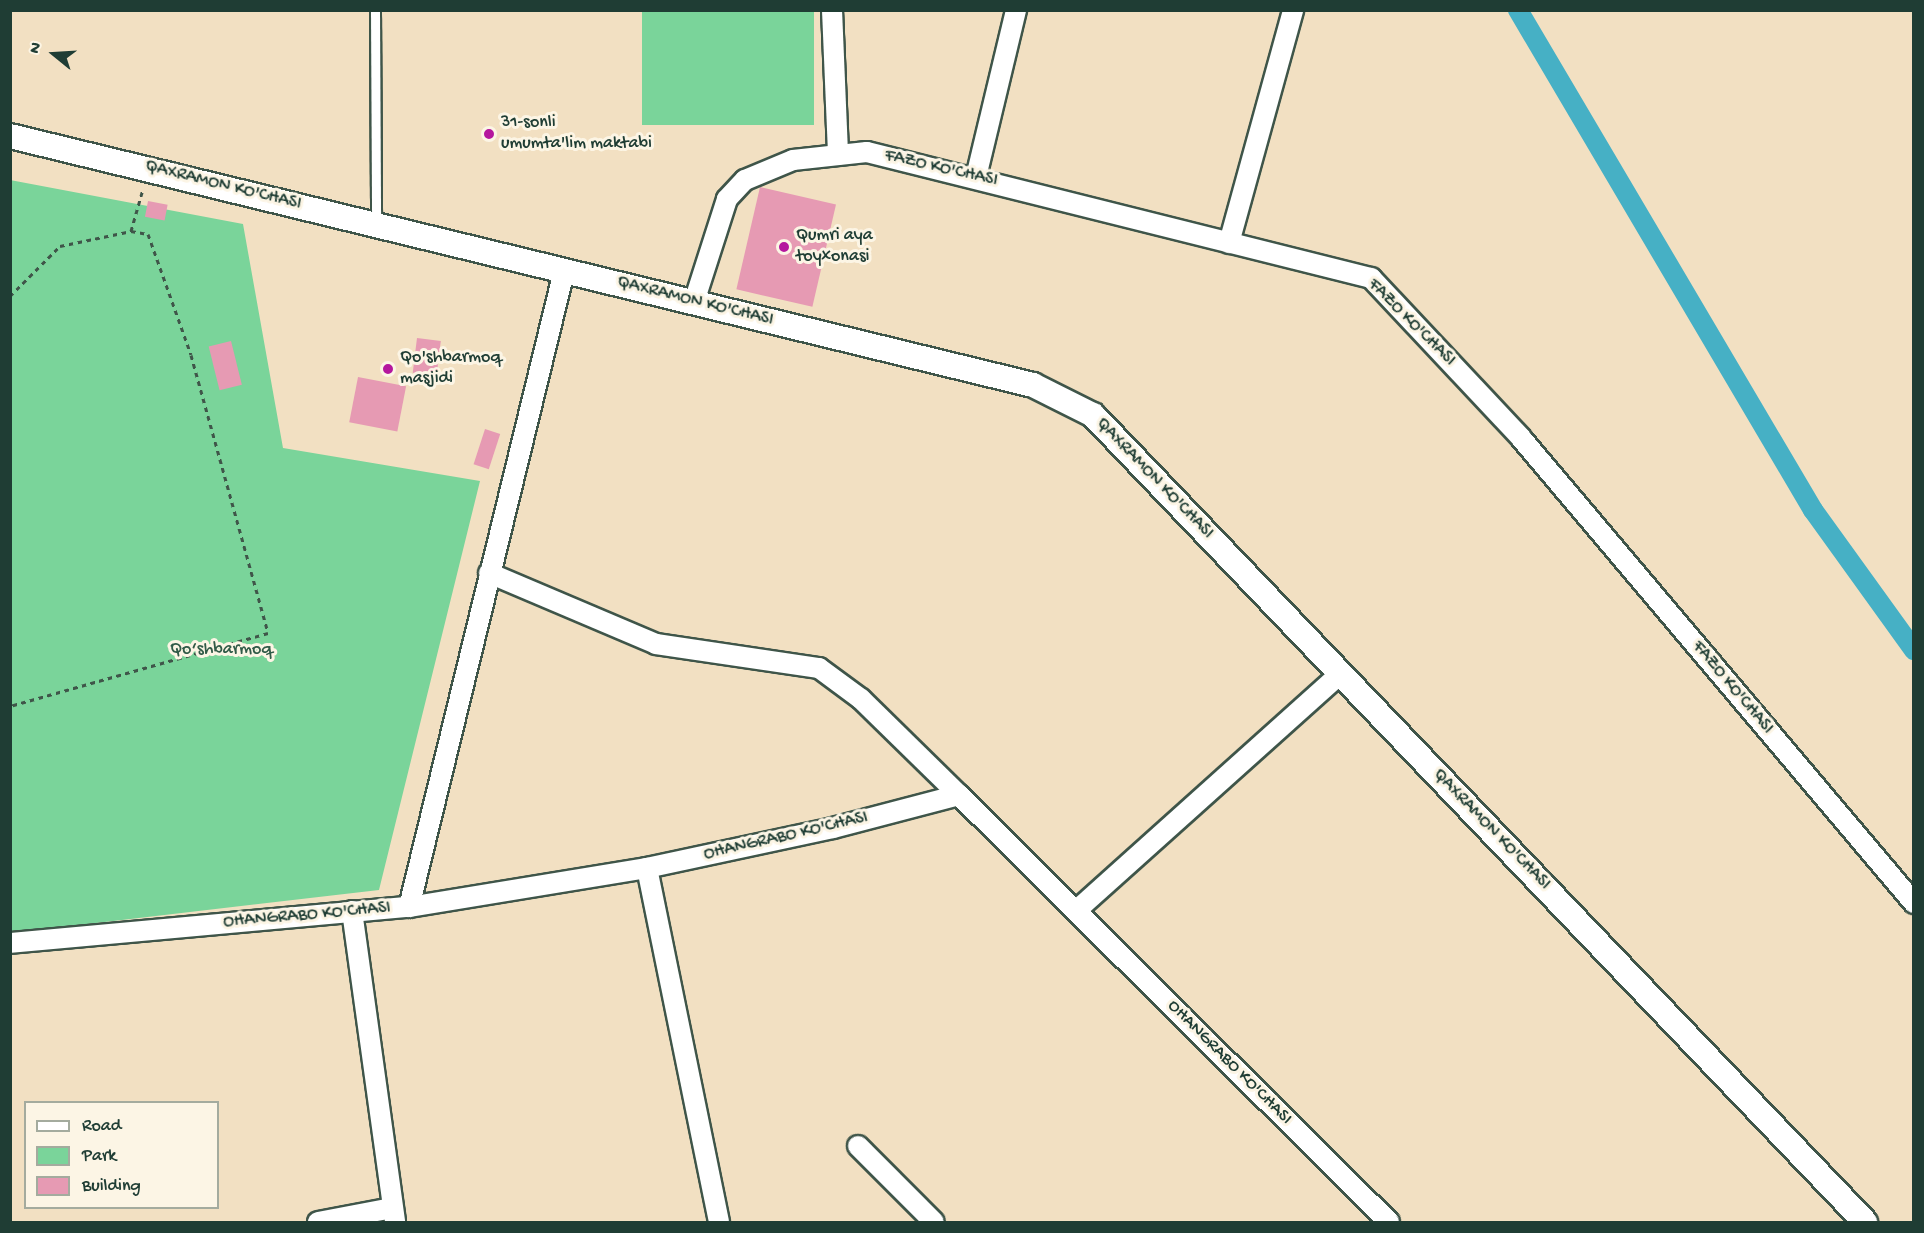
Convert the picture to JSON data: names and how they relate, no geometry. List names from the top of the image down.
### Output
{
  "streets": {
    "street": ["FAZO KO'CHASI", "QAXRAMON KO'CHASI", "OHANGRABO KO'CHASI"]
  },
  "crossings": [
    ["FAZO KO'CHASI", "QAXRAMON KO'CHASI"]
  ],
  "parks": ["Qo‘shbarmoq"],
  "places": ["31-sonli umumta'lim maktabi", "Qumri aya toyxonasi", "Qo'shbarmoq masjidi"],
  "legend": ["Road", "Park", "Building"],
  "north": "left"
}
